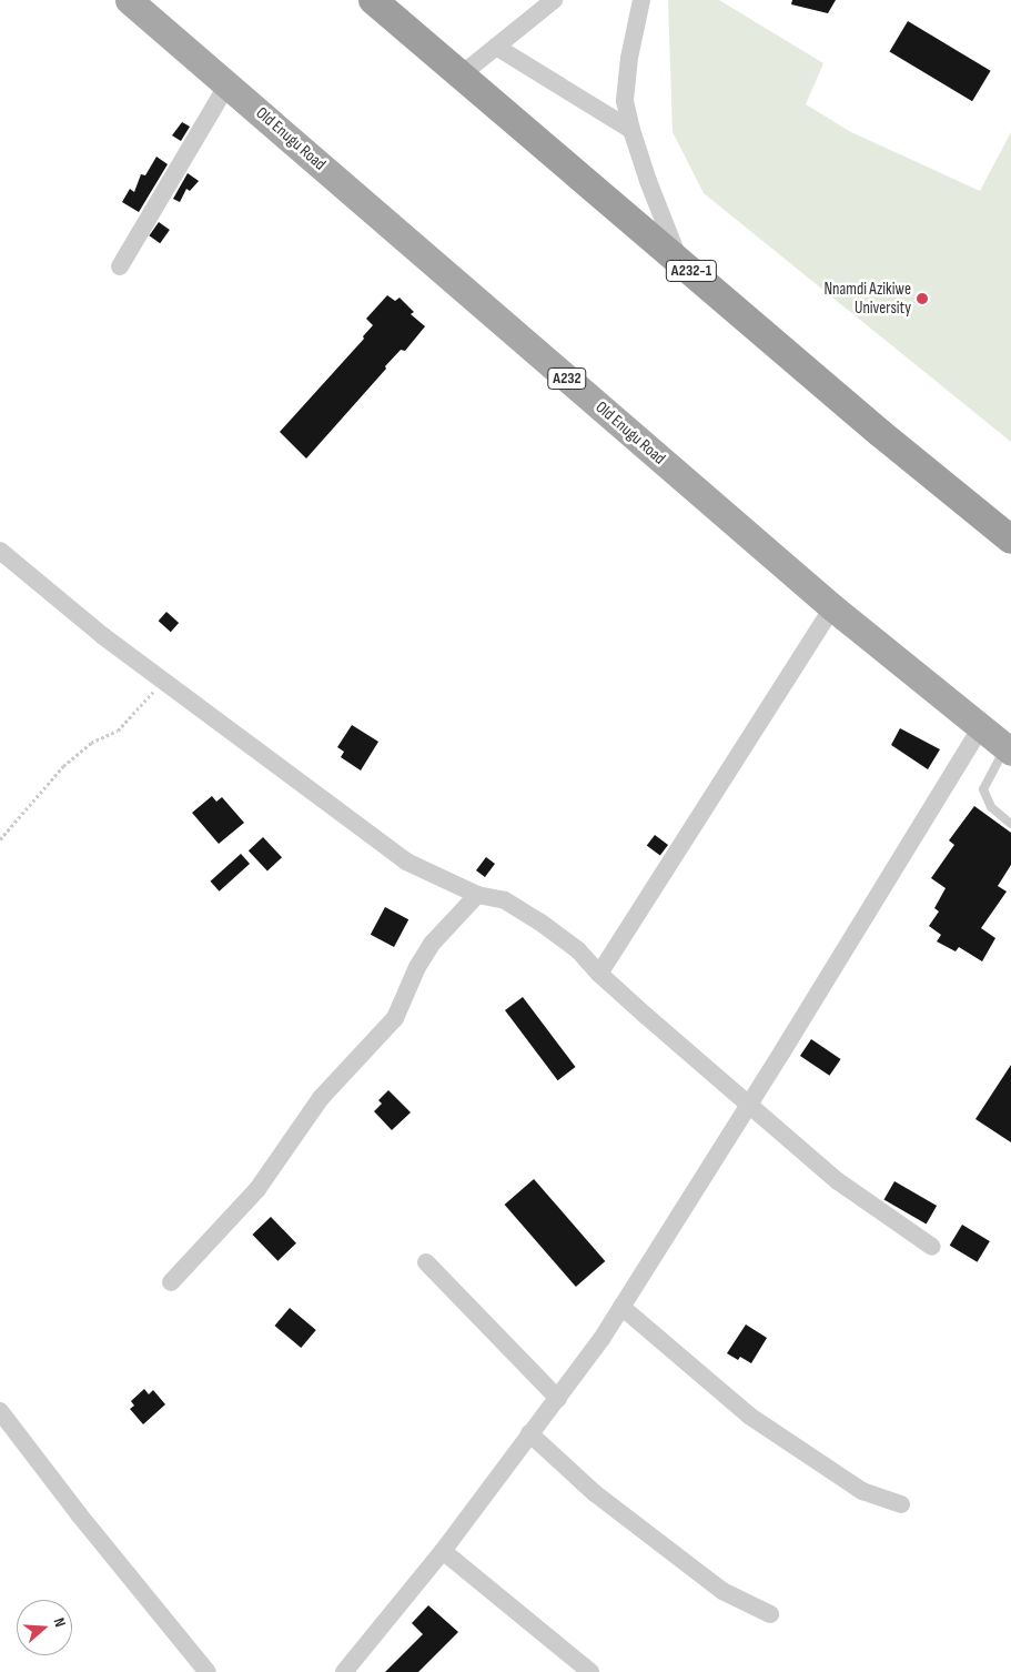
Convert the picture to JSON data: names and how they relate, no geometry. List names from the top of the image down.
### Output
{
  "streets": {
    "highway": ["A232-1"],
    "main road": ["Old Enugu Road", "A232"]
  },
  "places": ["Nnamdi Azikiwe University"],
  "north": "right"
}
